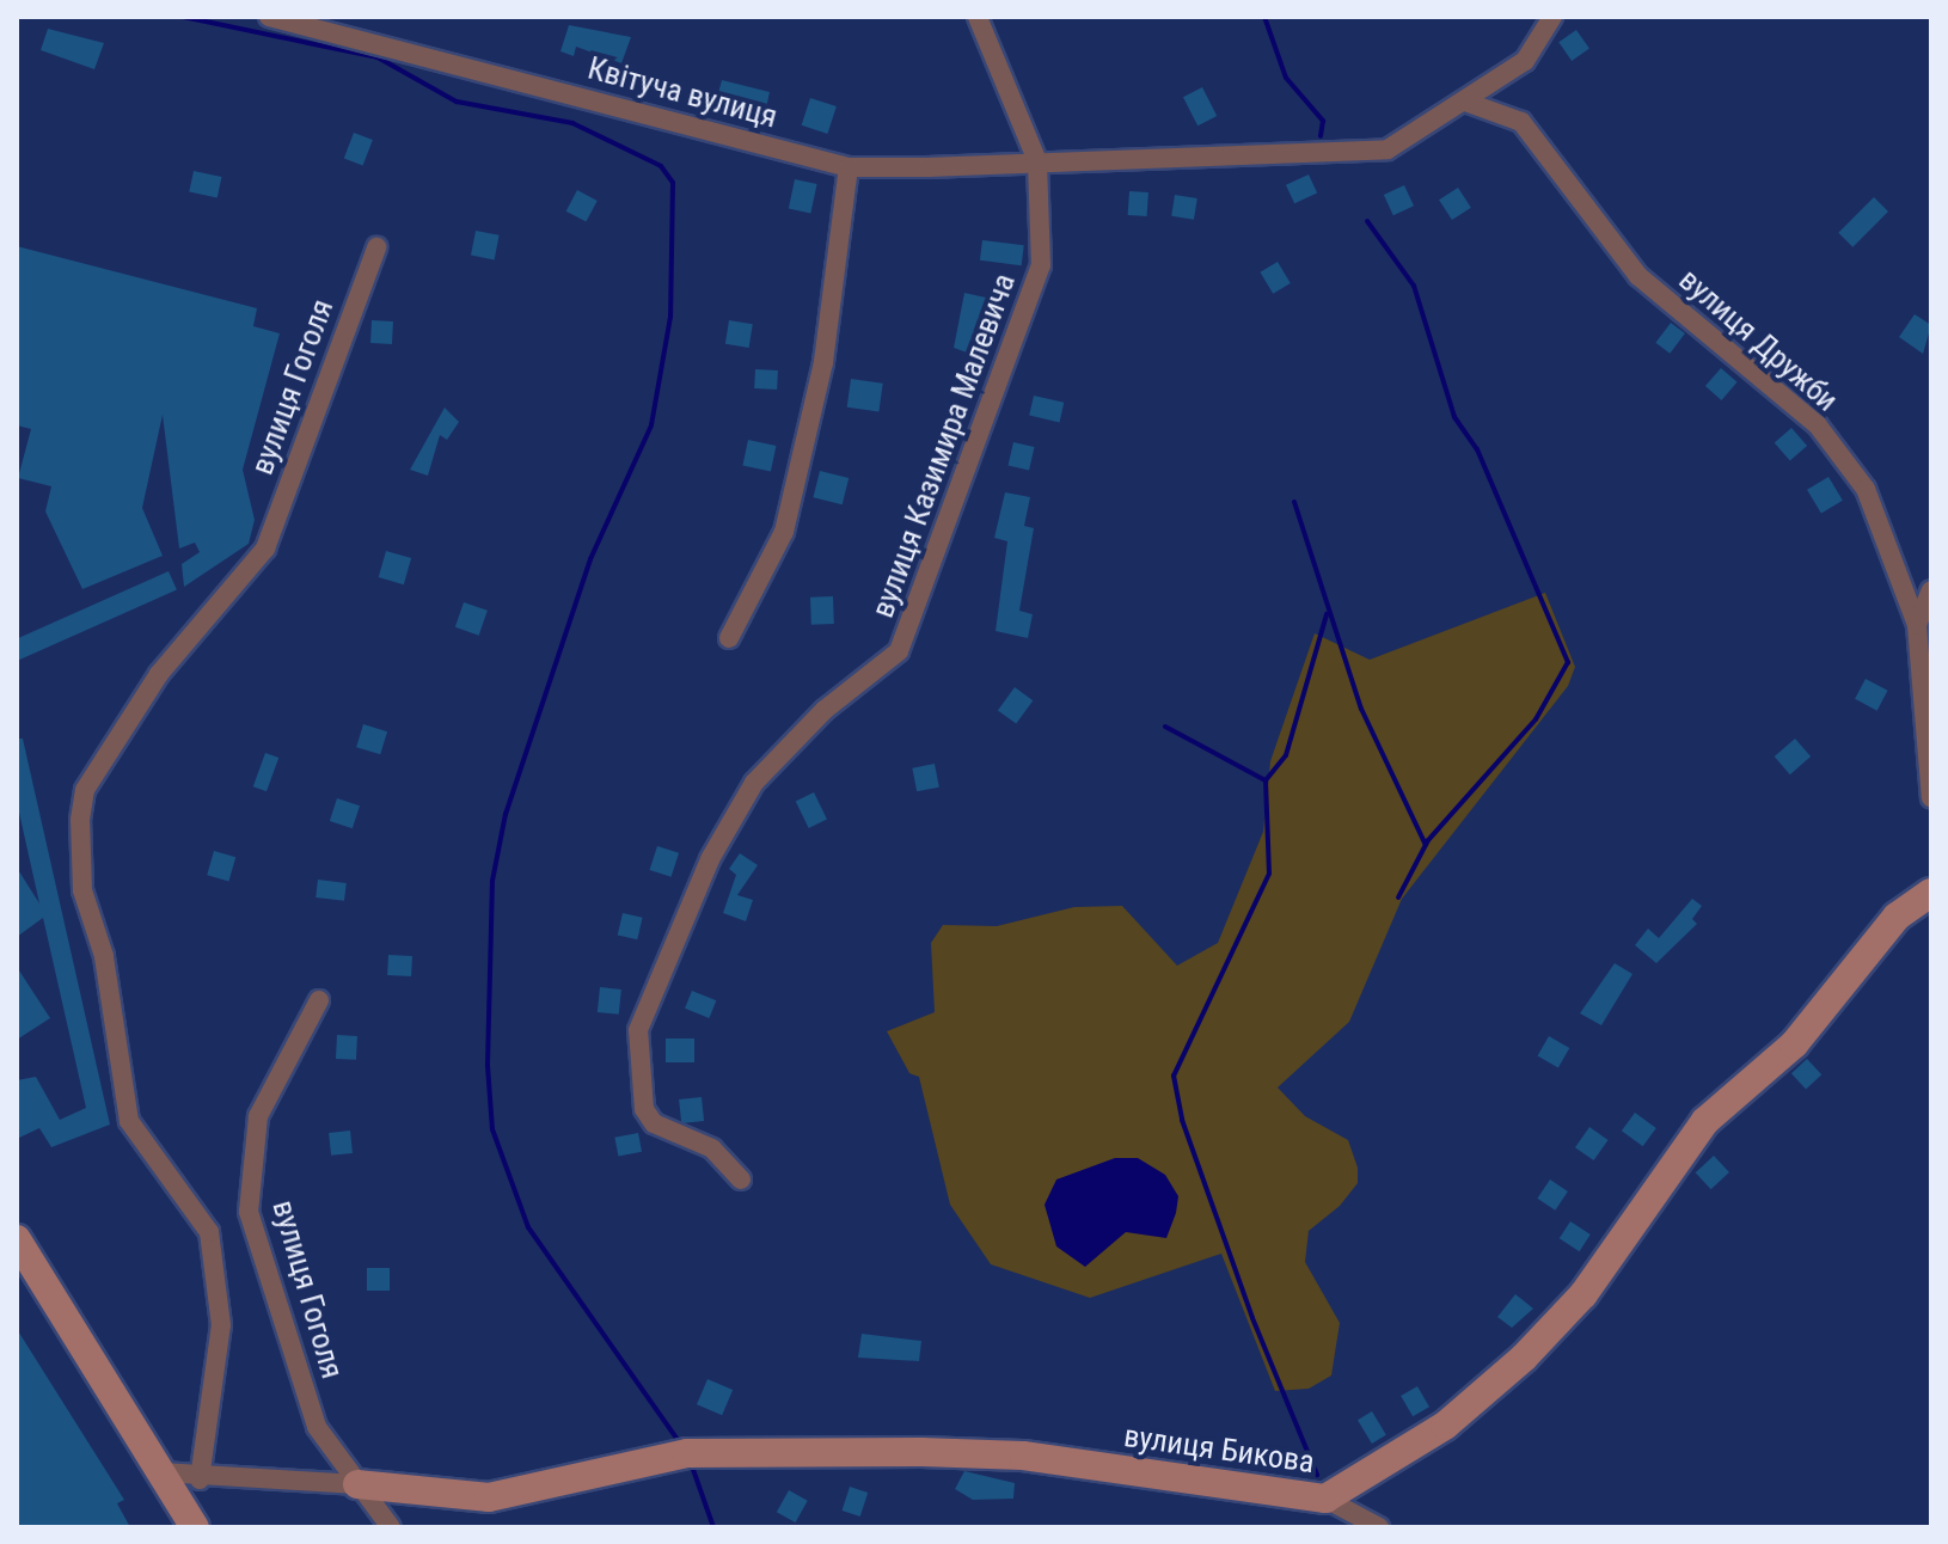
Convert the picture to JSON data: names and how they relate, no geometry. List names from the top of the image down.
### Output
{
  "streets": {
    "street": [
      "Квітуча вулиця",
      "вулиця Дружби",
      "вулиця Гоголя",
      "вулиця Казимира Малевича",
      "вулиця Бикова"
    ]
  },
  "crossings": [
    ["Квітуча вулиця", "вулиця Дружби"],
    ["Квітуча вулиця", "вулиця Казимира Малевича"],
    ["вулиця Гоголя", "вулиця Бикова"]
  ]
}
